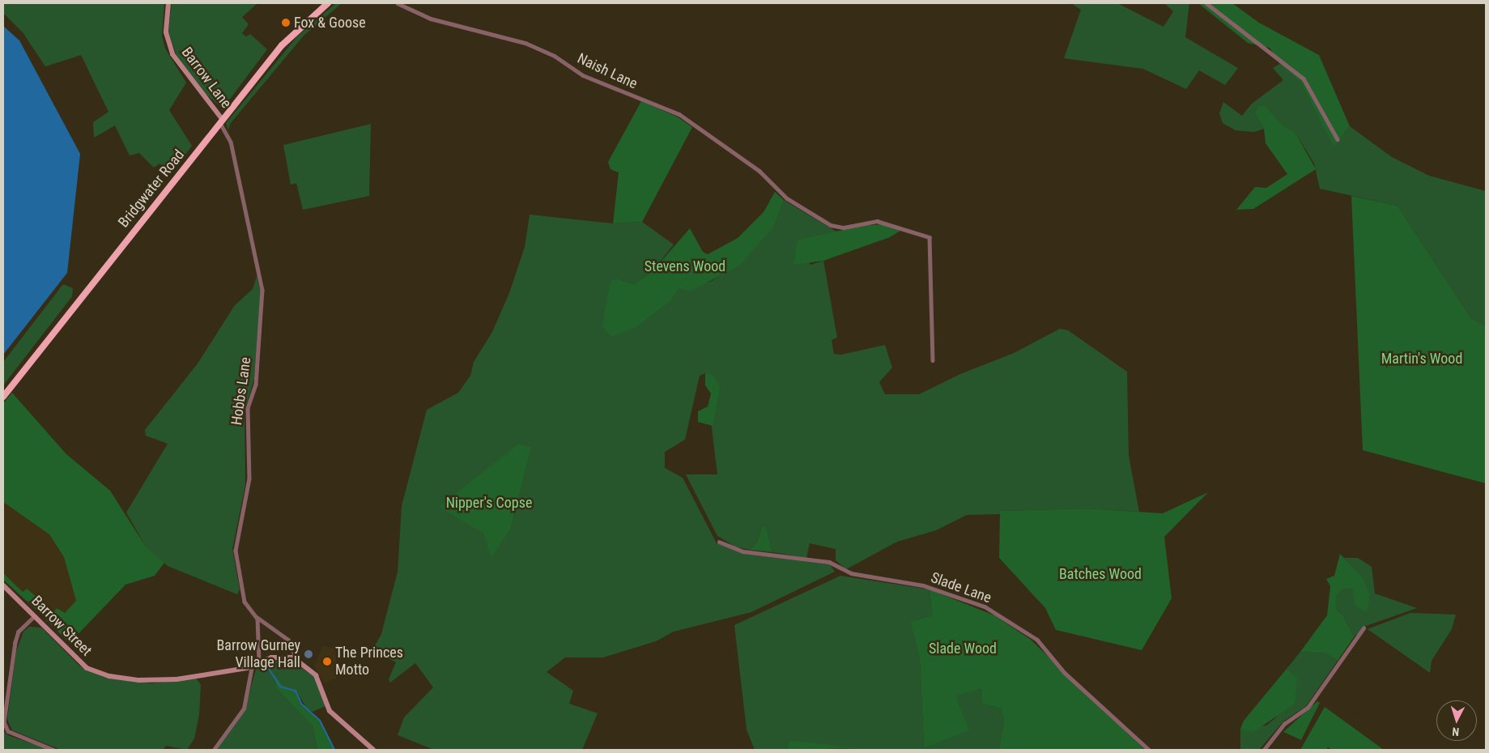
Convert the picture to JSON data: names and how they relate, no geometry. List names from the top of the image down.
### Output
{
  "streets": {
    "highway": ["Bridgwater Road"],
    "main road": ["Barrow Lane", "Barrow Street"],
    "street": ["Naish Lane", "Hobbs Lane", "Slade Lane"]
  },
  "crossings": [
    ["Barrow Lane", "Bridgwater Road"],
    ["Barrow Lane", "Hobbs Lane"],
    ["Bridgwater Road", "Hobbs Lane"]
  ],
  "parks": [
    "Stevens Wood",
    "Martin's Wood",
    "Nipper's Copse",
    "Batches Wood",
    "Slade Wood"
  ],
  "places": ["Fox & Goose", "Barrow Gurney Village Hall", "The Princes Motto"],
  "north": "bottom"
}
